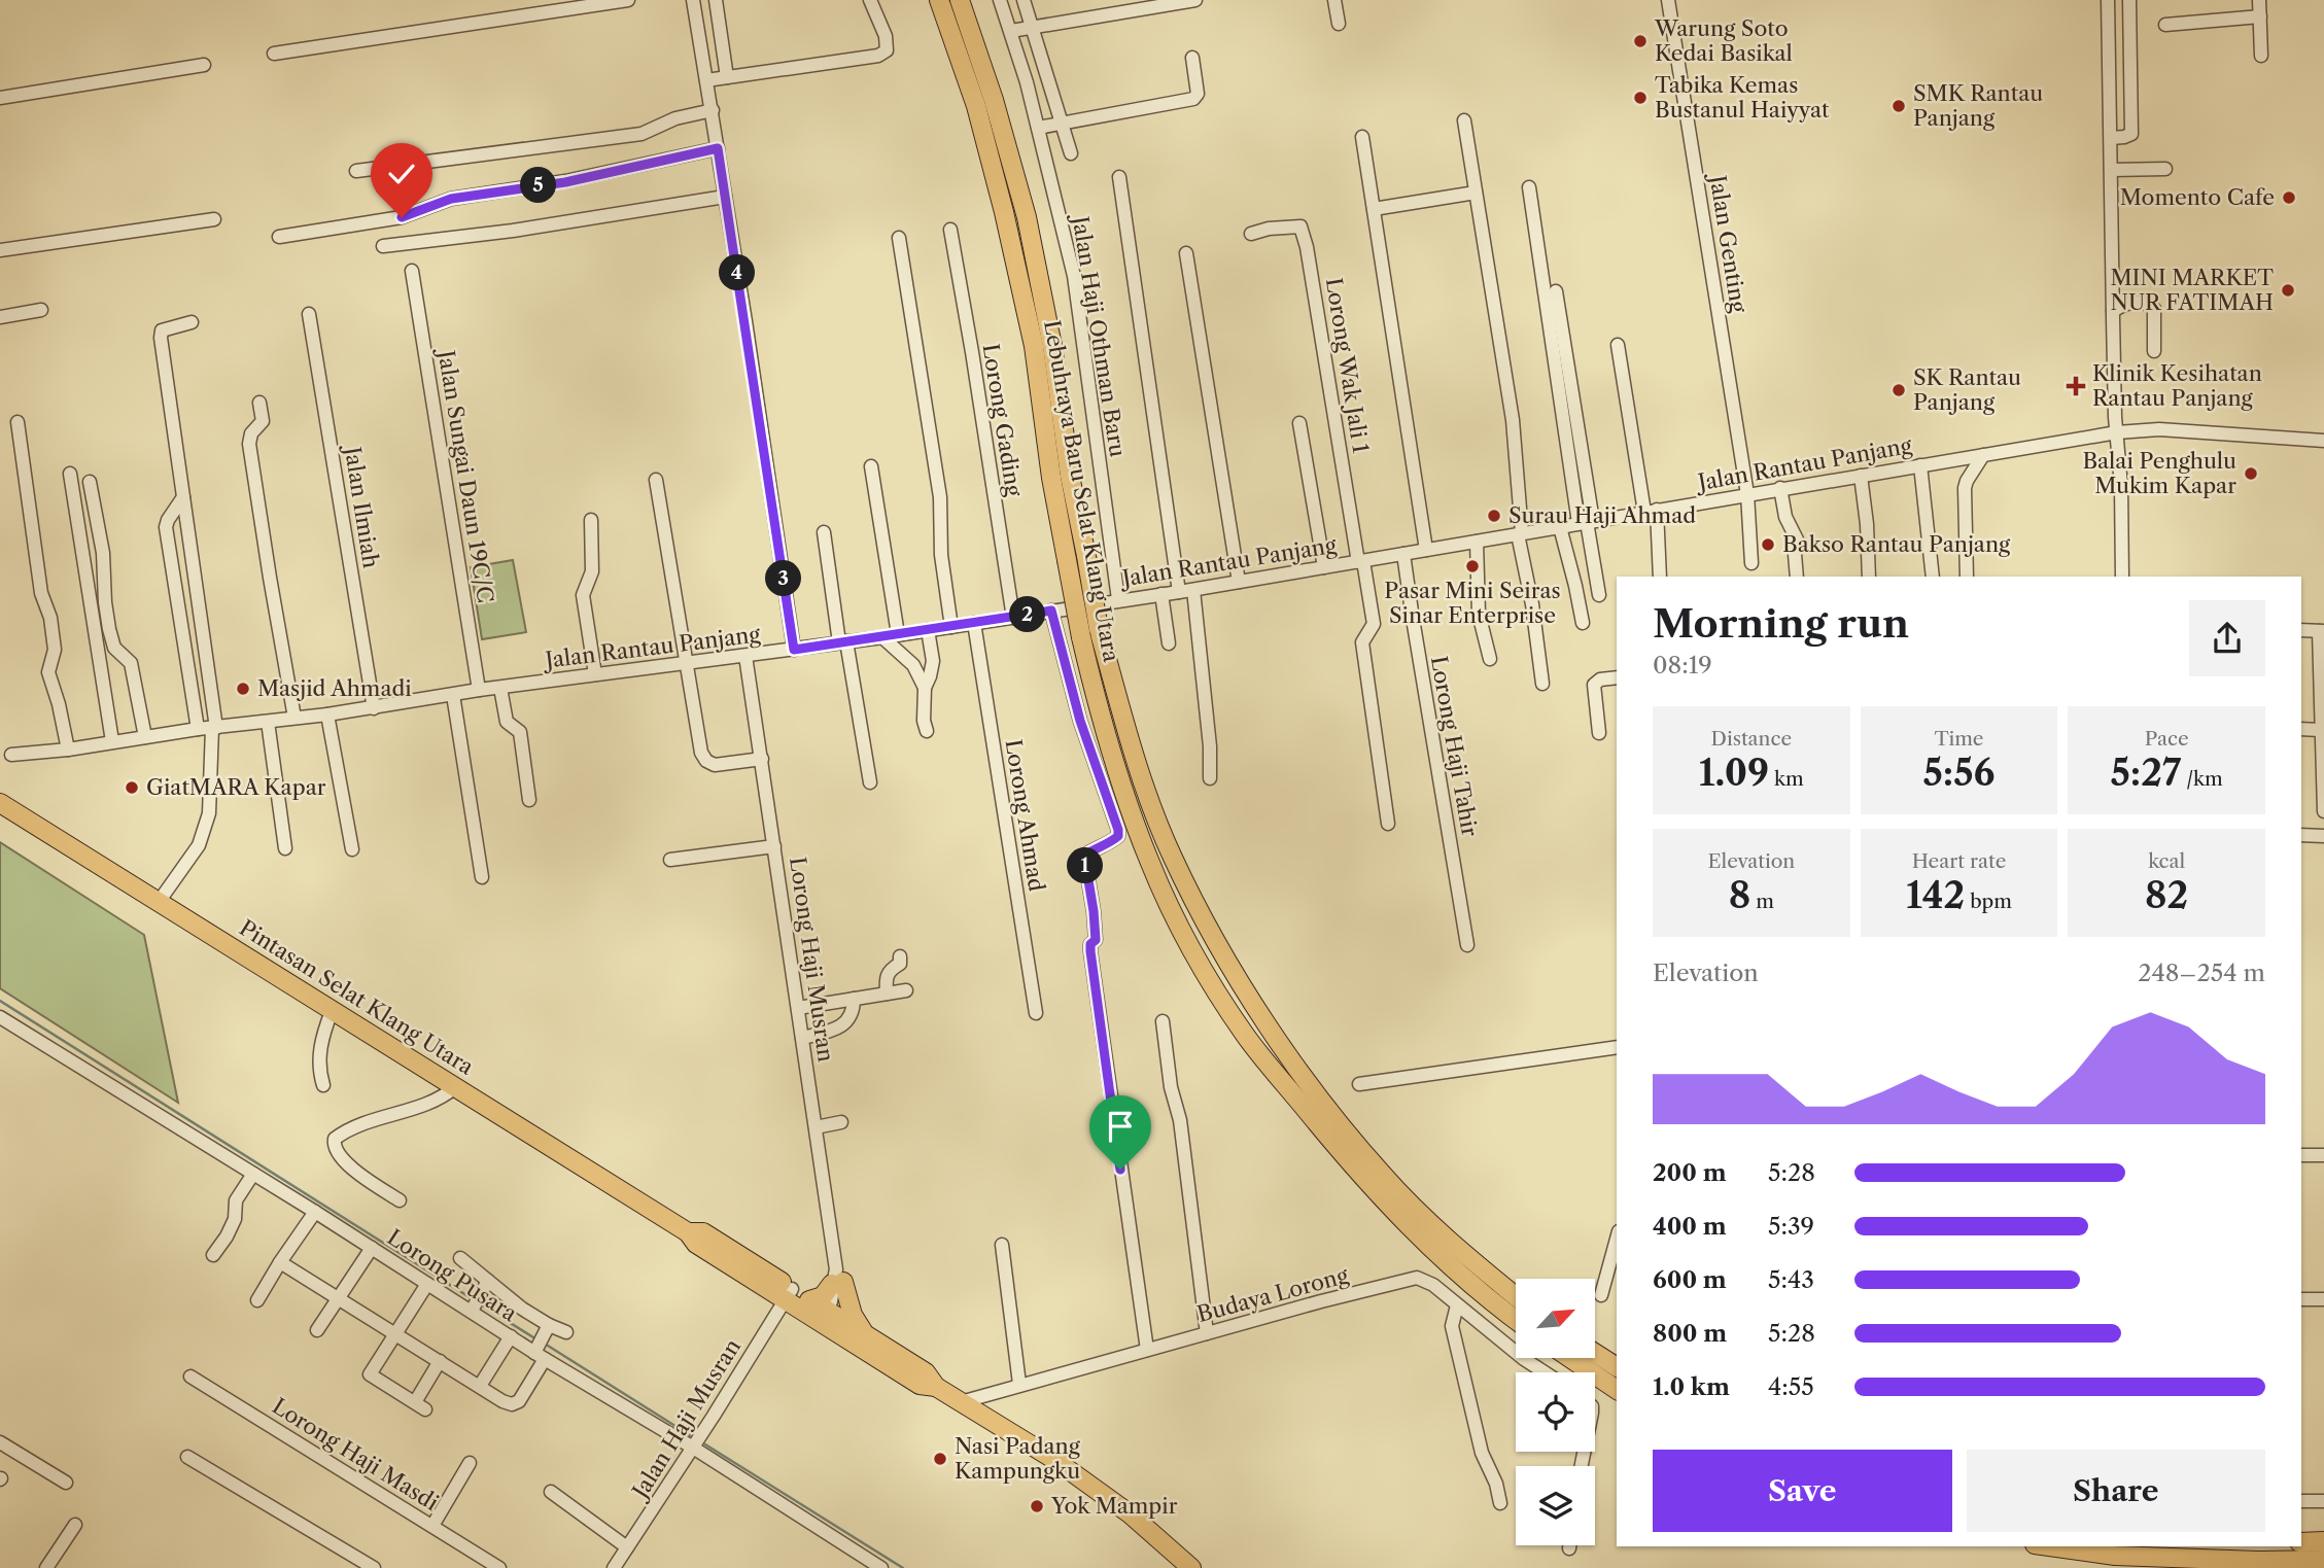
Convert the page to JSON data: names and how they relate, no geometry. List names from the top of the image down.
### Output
{
  "streets": {
    "highway": ["Lebuhraya Baru Selat Klang Utara", "Pintasan Selat Klang Utara"],
    "street": [
      "Jalan Genting",
      "Jalan Haji Othman Baru",
      "Lorong Wak Jali 1",
      "Lorong Gading",
      "Jalan Rantau Panjang",
      "Jalan Sungai Daun 19C/C",
      "Jalan Ilmiah",
      "Lorong Haji Tahir",
      "Lorong Ahmad",
      "Lorong Haji Musran",
      "Lorong Pusara",
      "Budaya Lorong",
      "Jalan Haji Musran",
      "Lorong Haji Masdi"
    ]
  },
  "crossings": [
    ["Jalan Genting", "Jalan Rantau Panjang"],
    ["Jalan Haji Othman Baru", "Jalan Rantau Panjang"],
    ["Lorong Wak Jali 1", "Jalan Rantau Panjang"],
    ["Lorong Gading", "Jalan Rantau Panjang"],
    ["Jalan Rantau Panjang", "Jalan Sungai Daun 19C/C"],
    ["Jalan Rantau Panjang", "Jalan Ilmiah"],
    ["Jalan Rantau Panjang", "Lorong Haji Tahir"],
    ["Jalan Rantau Panjang", "Lorong Ahmad"],
    ["Jalan Rantau Panjang", "Lorong Haji Musran"],
    ["Lorong Haji Musran", "Pintasan Selat Klang Utara"],
    ["Pintasan Selat Klang Utara", "Budaya Lorong"],
    ["Pintasan Selat Klang Utara", "Jalan Haji Musran"],
    ["Lorong Pusara", "Jalan Haji Musran"]
  ],
  "places": {
    "other": [
      "Warung Soto Kedai Basikal",
      "Tabika Kemas Bustanul Haiyyat",
      "SMK Rantau Panjang",
      "Momento Cafe",
      "MINI MARKET NUR FATIMAH",
      "SK Rantau Panjang",
      "Balai Penghulu Mukim Kapar",
      "Surau Haji Ahmad",
      "Bakso Rantau Panjang",
      "Pasar Mini Seiras Sinar Enterprise",
      "Masjid Ahmadi",
      "GiatMARA Kapar",
      "Nasi Padang Kampungku",
      "Yok Mampir"
    ],
    "health": ["Klinik Kesihatan Rantau Panjang"]
  },
  "north": "top right",
  "page": {
    "pins": [
      "5",
      "4",
      "3",
      "2",
      "1"
    ],
    "heading": ["Morning run", "08:19"],
    "stats": [
      ["Distance", "1.09 km"],
      ["Time", "5:56"],
      ["Pace", "5:27 /km"],
      ["Elevation", "8 m"],
      ["Heart rate", "142 bpm"],
      ["kcal", "82"]
    ],
    "chart": ["Elevation", "248–254 m"],
    "list": [
      {
        "name": "200 m",
        "note": "5:28"
      },
      {
        "name": "400 m",
        "note": "5:39"
      },
      {
        "name": "600 m",
        "note": "5:43"
      },
      {
        "name": "800 m",
        "note": "5:28"
      },
      {
        "name": "1.0 km",
        "note": "4:55"
      }
    ],
    "buttons": ["Save", "Share"]
  }
}
